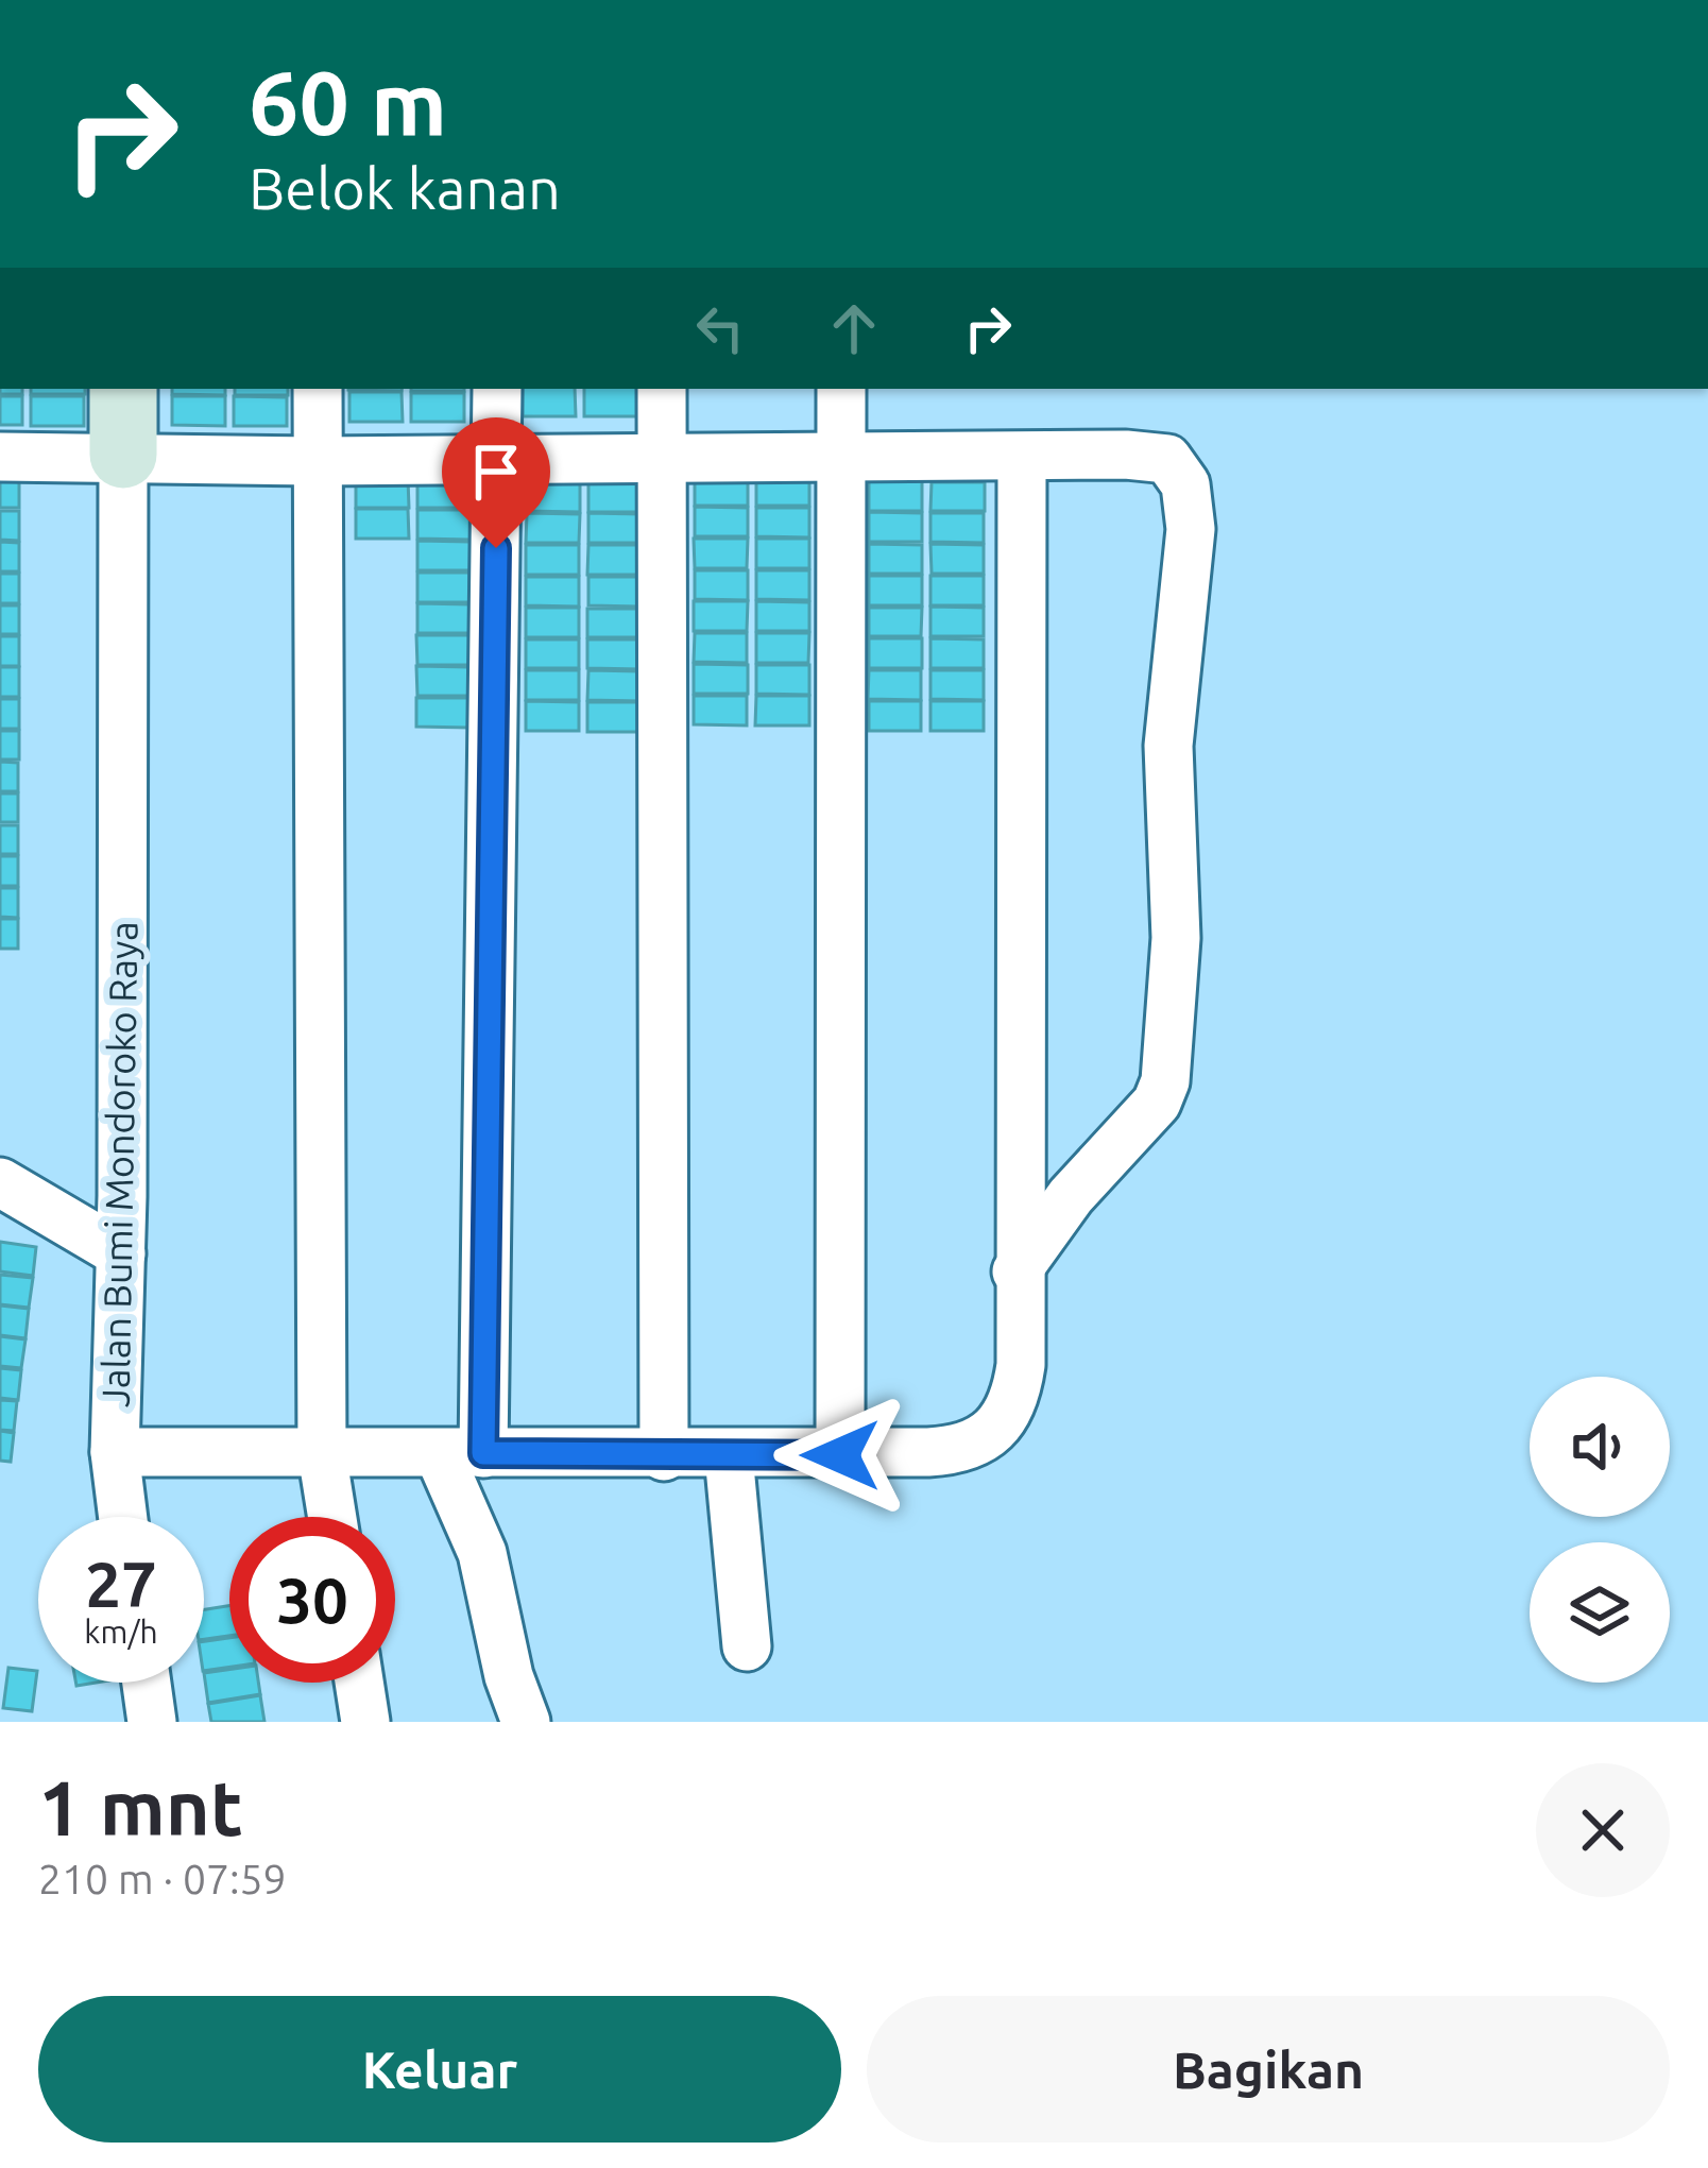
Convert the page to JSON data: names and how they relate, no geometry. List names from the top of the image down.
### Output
{
  "streets": {
    "street": ["Jalan Bumi Mondoroko Raya"]
  },
  "page": {
    "turn": ["60 m", "Belok kanan"],
    "speed": "27 km/h",
    "limit": "30",
    "heading": ["1 mnt", "210 m · 07:59"],
    "buttons": ["Keluar", "Bagikan"]
  }
}
